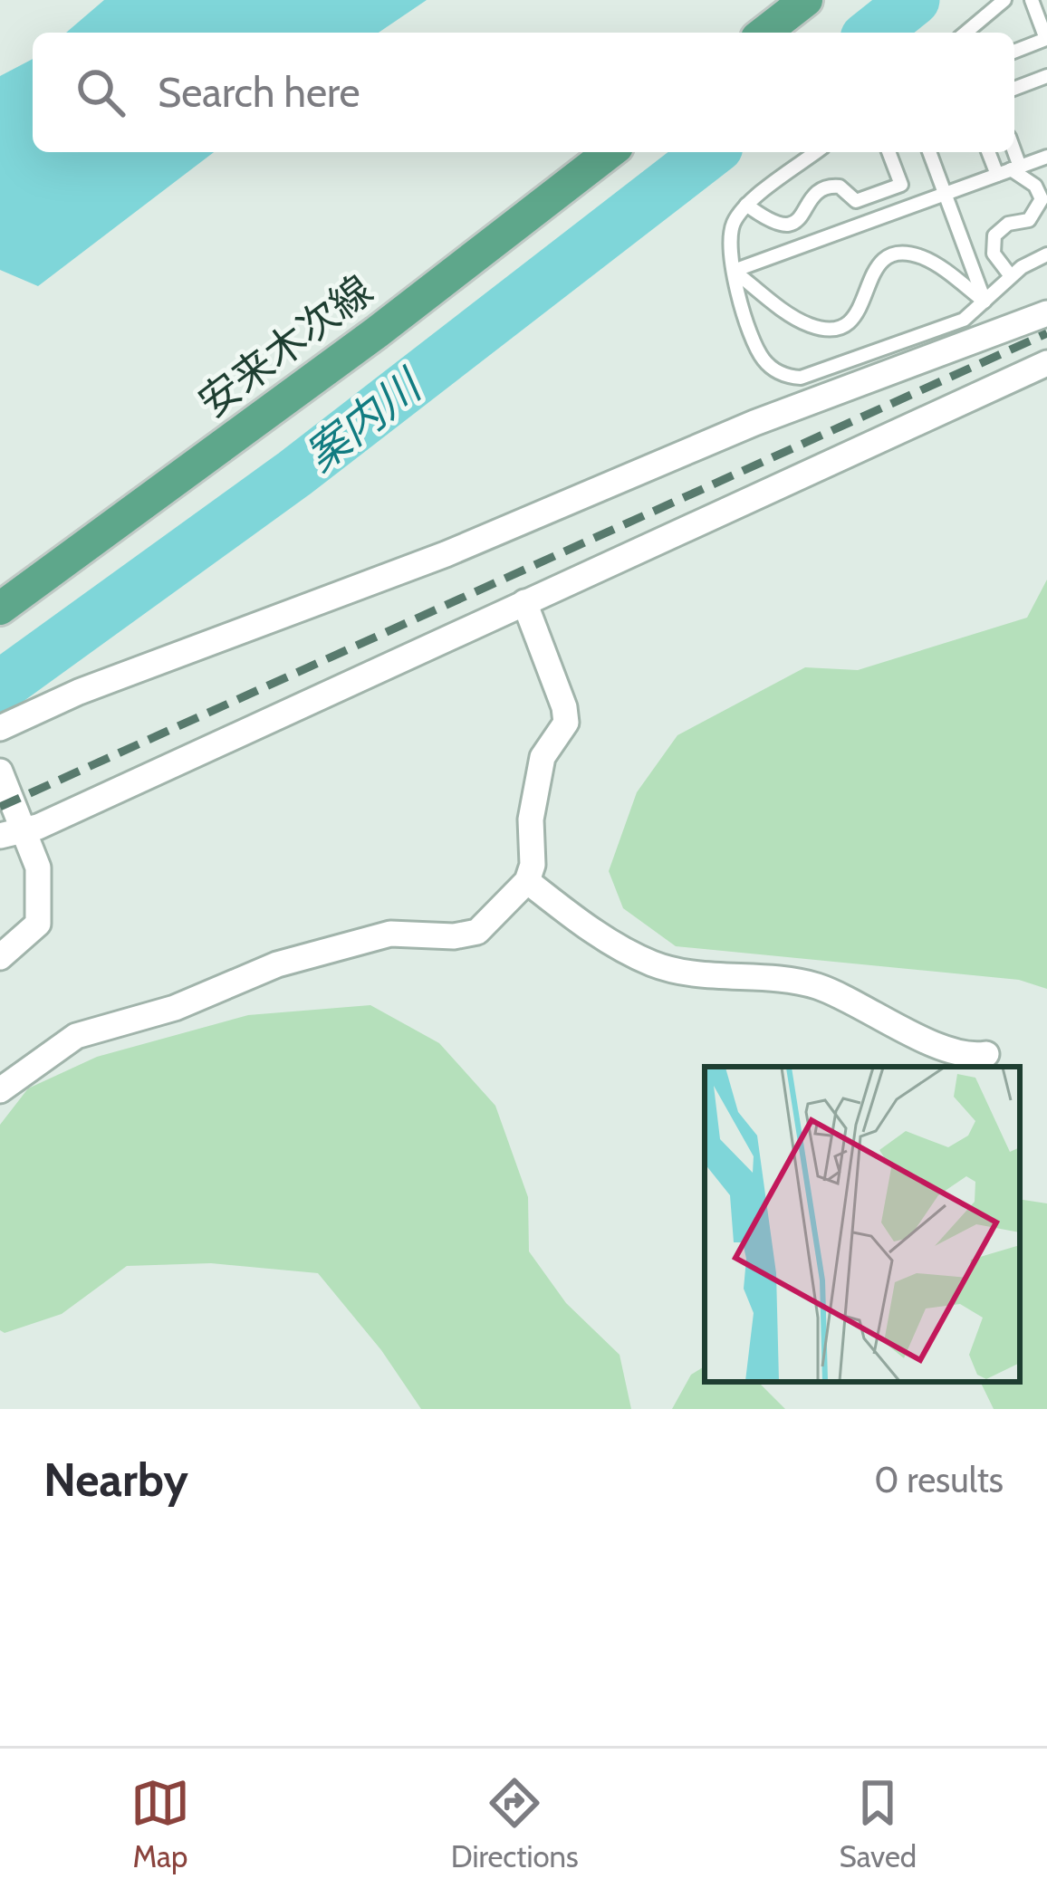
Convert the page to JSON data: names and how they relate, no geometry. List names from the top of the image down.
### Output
{
  "streets": {
    "main road": ["安来木次線"]
  },
  "water": ["案内川"],
  "page": {
    "search": "Search here",
    "heading": ["Nearby", "0 results"],
    "nav": ["Map", "Directions", "Saved"]
  }
}
